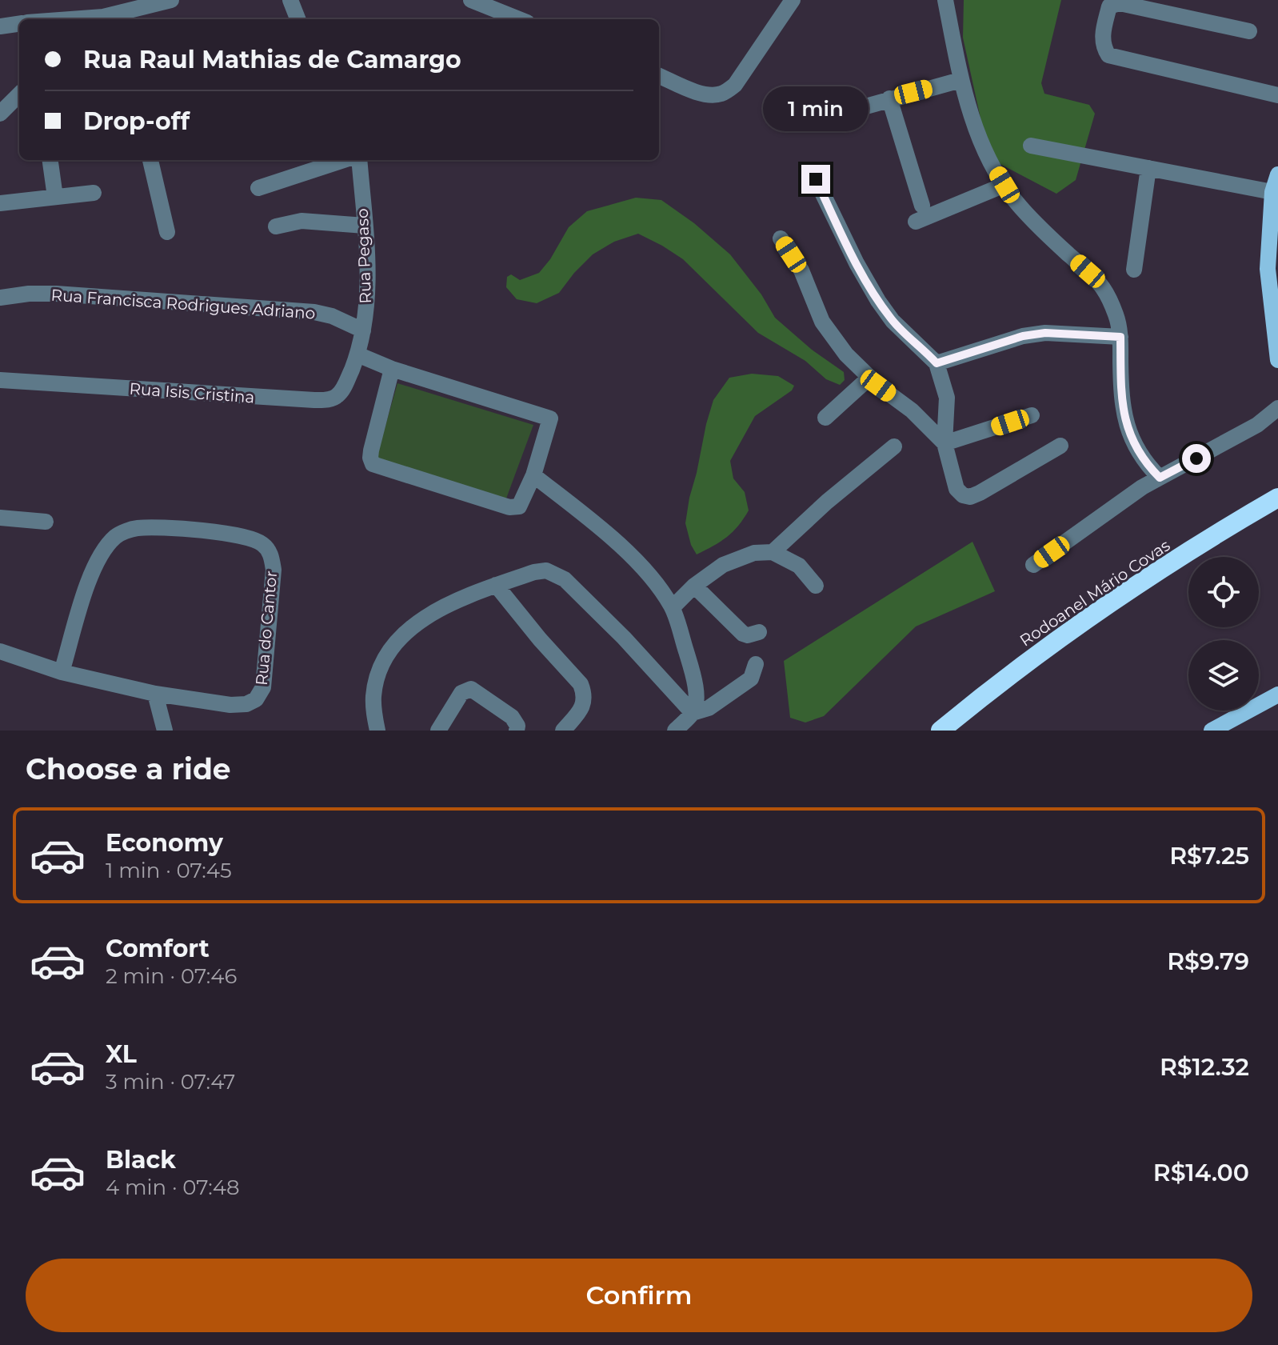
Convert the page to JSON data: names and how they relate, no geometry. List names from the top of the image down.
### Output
{
  "streets": {
    "highway": ["Rodoanel Mário Covas"],
    "street": [
      "Rua Pegaso",
      "Rua Francisca Rodrigues Adriano",
      "Rua Isis Cristina",
      "Rua do Cantor"
    ]
  },
  "crossings": [
    ["Rua Pegaso", "Rua Francisca Rodrigues Adriano"],
    ["Rua Pegaso", "Rua Isis Cristina"]
  ],
  "page": {
    "banner": ["Rua Raul Mathias de Camargo", "Drop-off"],
    "bubble": "1 min",
    "heading": "Choose a ride",
    "list": [
      {
        "name": "Economy",
        "note": "1 min · 07:45",
        "value": "R$7.25"
      },
      {
        "name": "Comfort",
        "note": "2 min · 07:46",
        "value": "R$9.79"
      },
      {
        "name": "XL",
        "note": "3 min · 07:47",
        "value": "R$12.32"
      },
      {
        "name": "Black",
        "note": "4 min · 07:48",
        "value": "R$14.00"
      }
    ],
    "buttons": "Confirm"
  }
}
